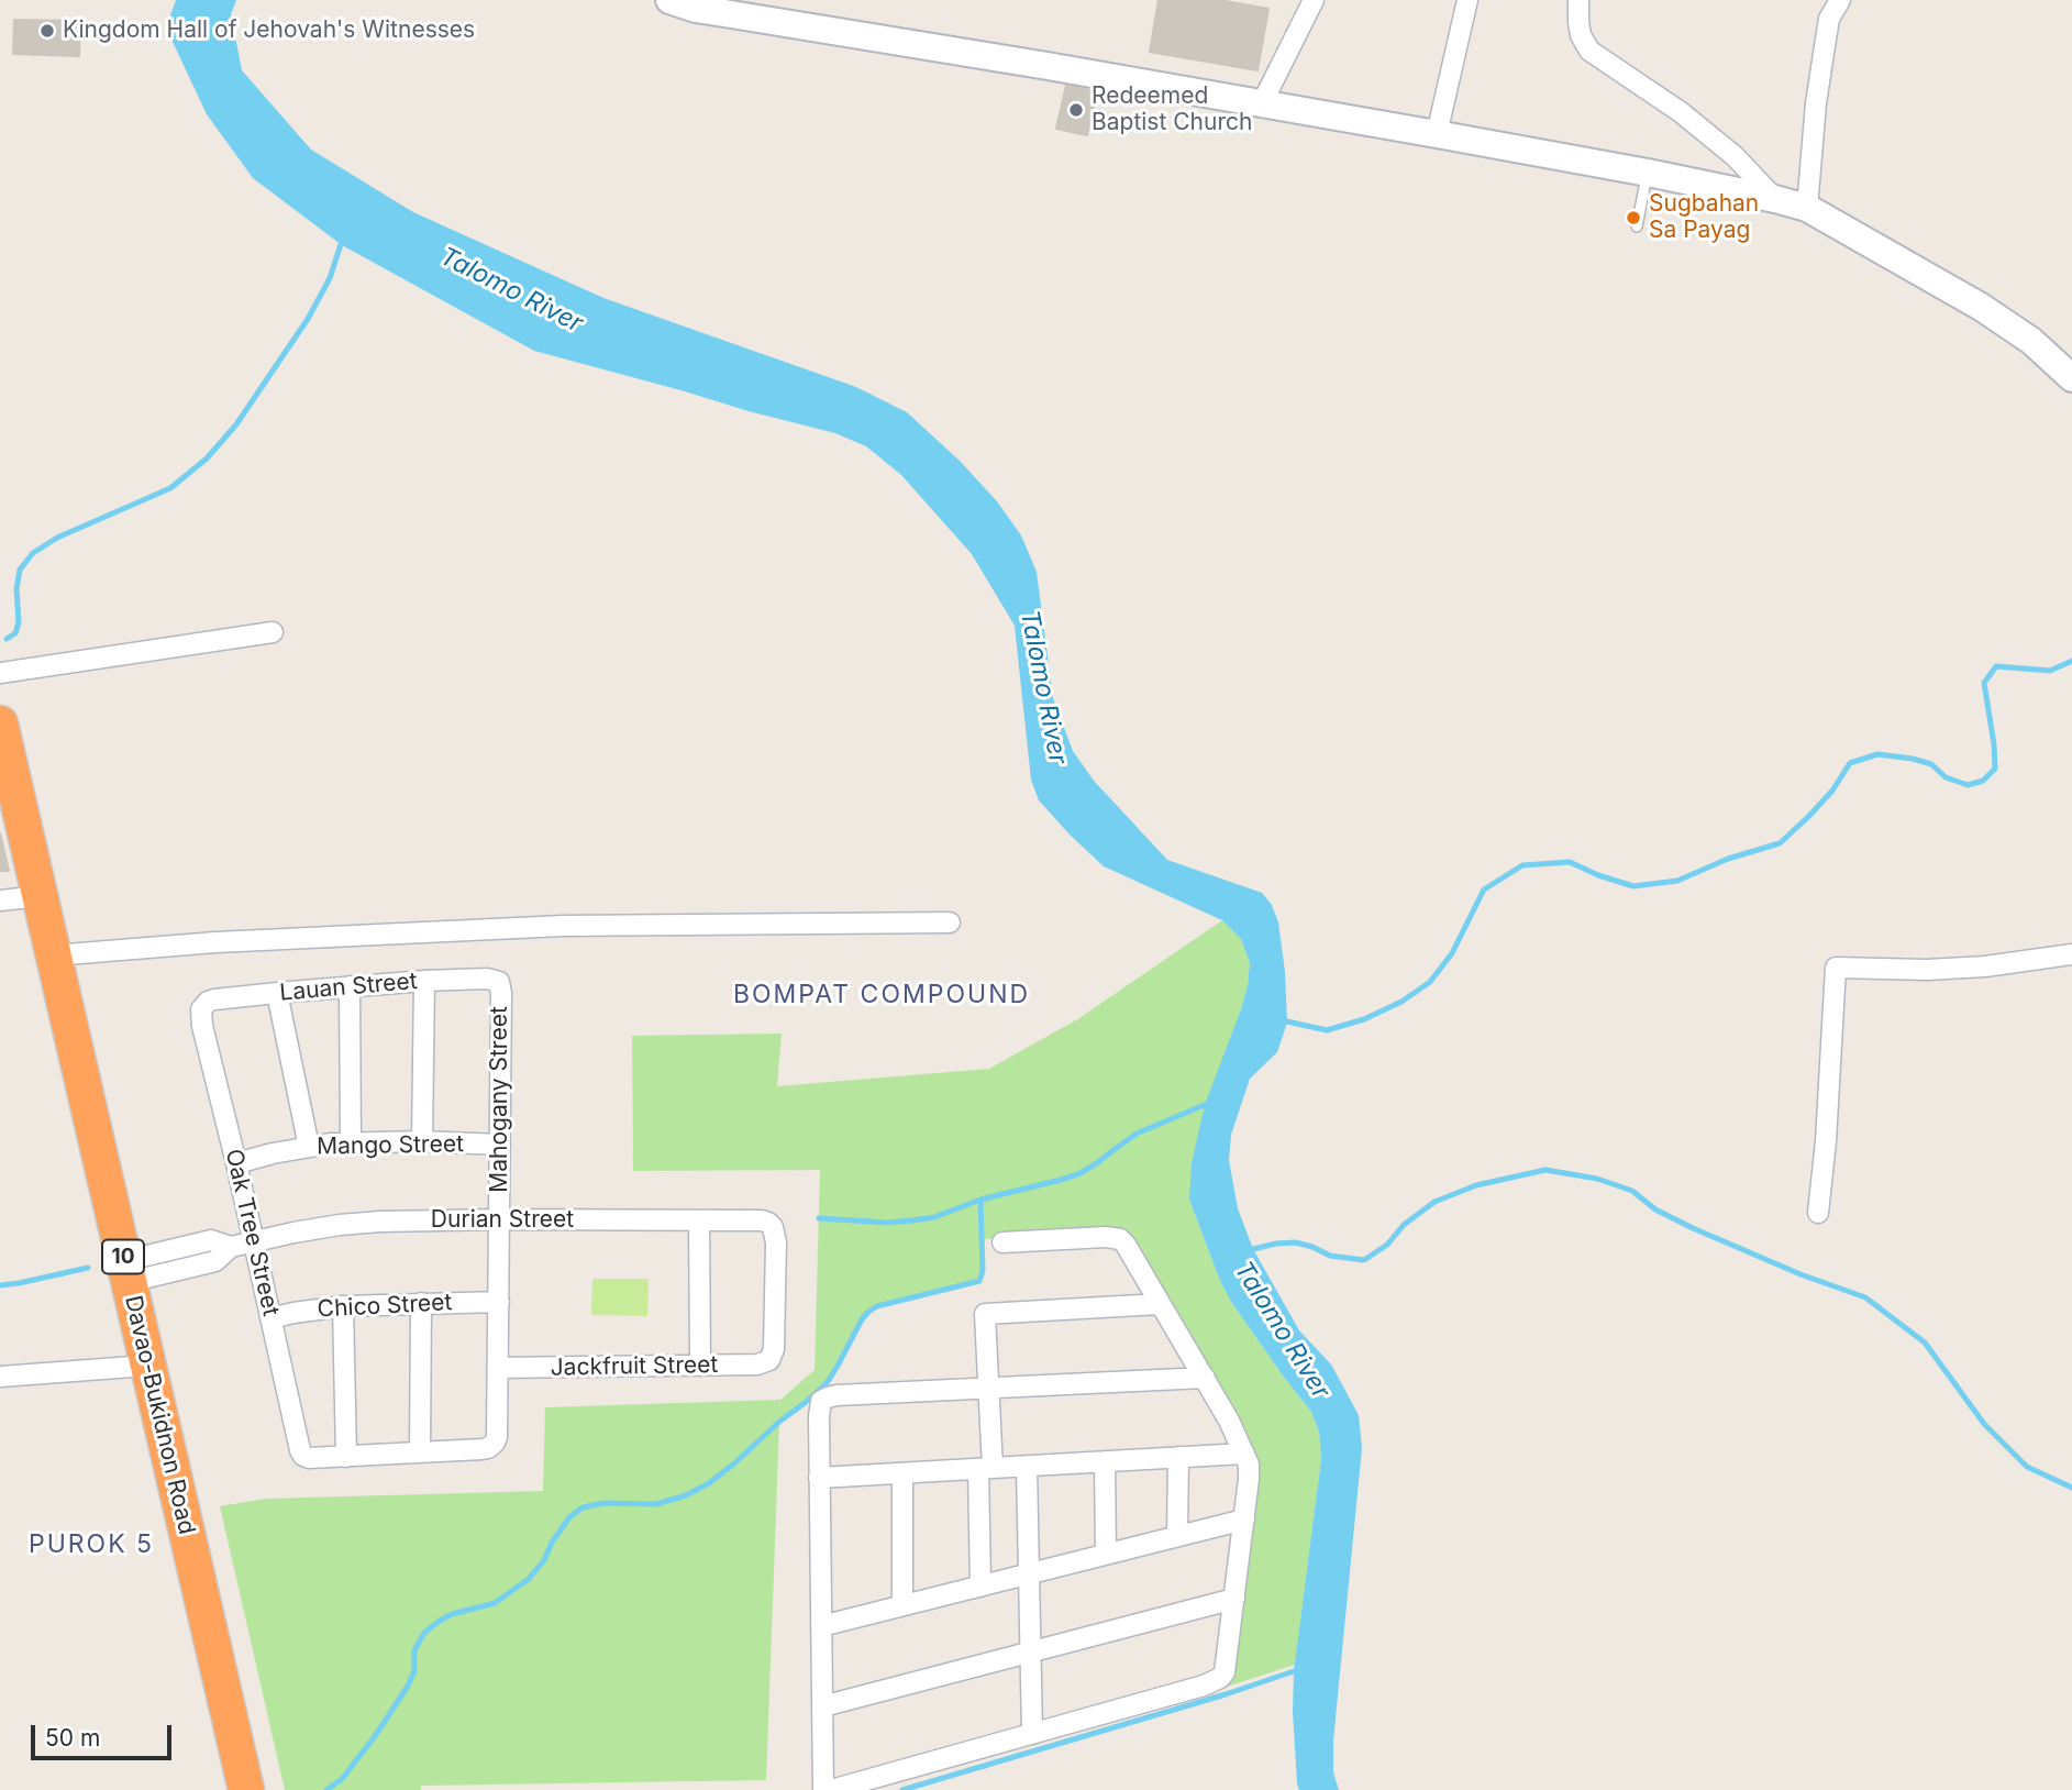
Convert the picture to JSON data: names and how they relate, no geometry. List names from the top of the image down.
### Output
{
  "streets": {
    "highway": ["10", "Davao-Bukidnon Road"],
    "street": [
      "Lauan Street",
      "Mahogany Street",
      "Mango Street",
      "Durian Street",
      "Oak Tree Street",
      "Chico Street",
      "Jackfruit Street"
    ]
  },
  "crossings": [
    ["Lauan Street", "Mahogany Street"],
    ["Lauan Street", "Oak Tree Street"],
    ["Mahogany Street", "Mango Street"],
    ["Mahogany Street", "Durian Street"],
    ["Mahogany Street", "Chico Street"],
    ["Mahogany Street", "Jackfruit Street"],
    ["Mango Street", "Oak Tree Street"],
    ["Durian Street", "Oak Tree Street"],
    ["Durian Street", "Jackfruit Street"],
    ["Durian Street", "Davao-Bukidnon Road"],
    ["Oak Tree Street", "Chico Street"]
  ],
  "districts": ["BOMPAT COMPOUND", "PUROK 5"],
  "water": ["Talomo River"],
  "places": ["Kingdom Hall of Jehovah's Witnesses", "Redeemed Baptist Church", "Sugbahan Sa Payag"],
  "scale_bar": "50 m"
}
